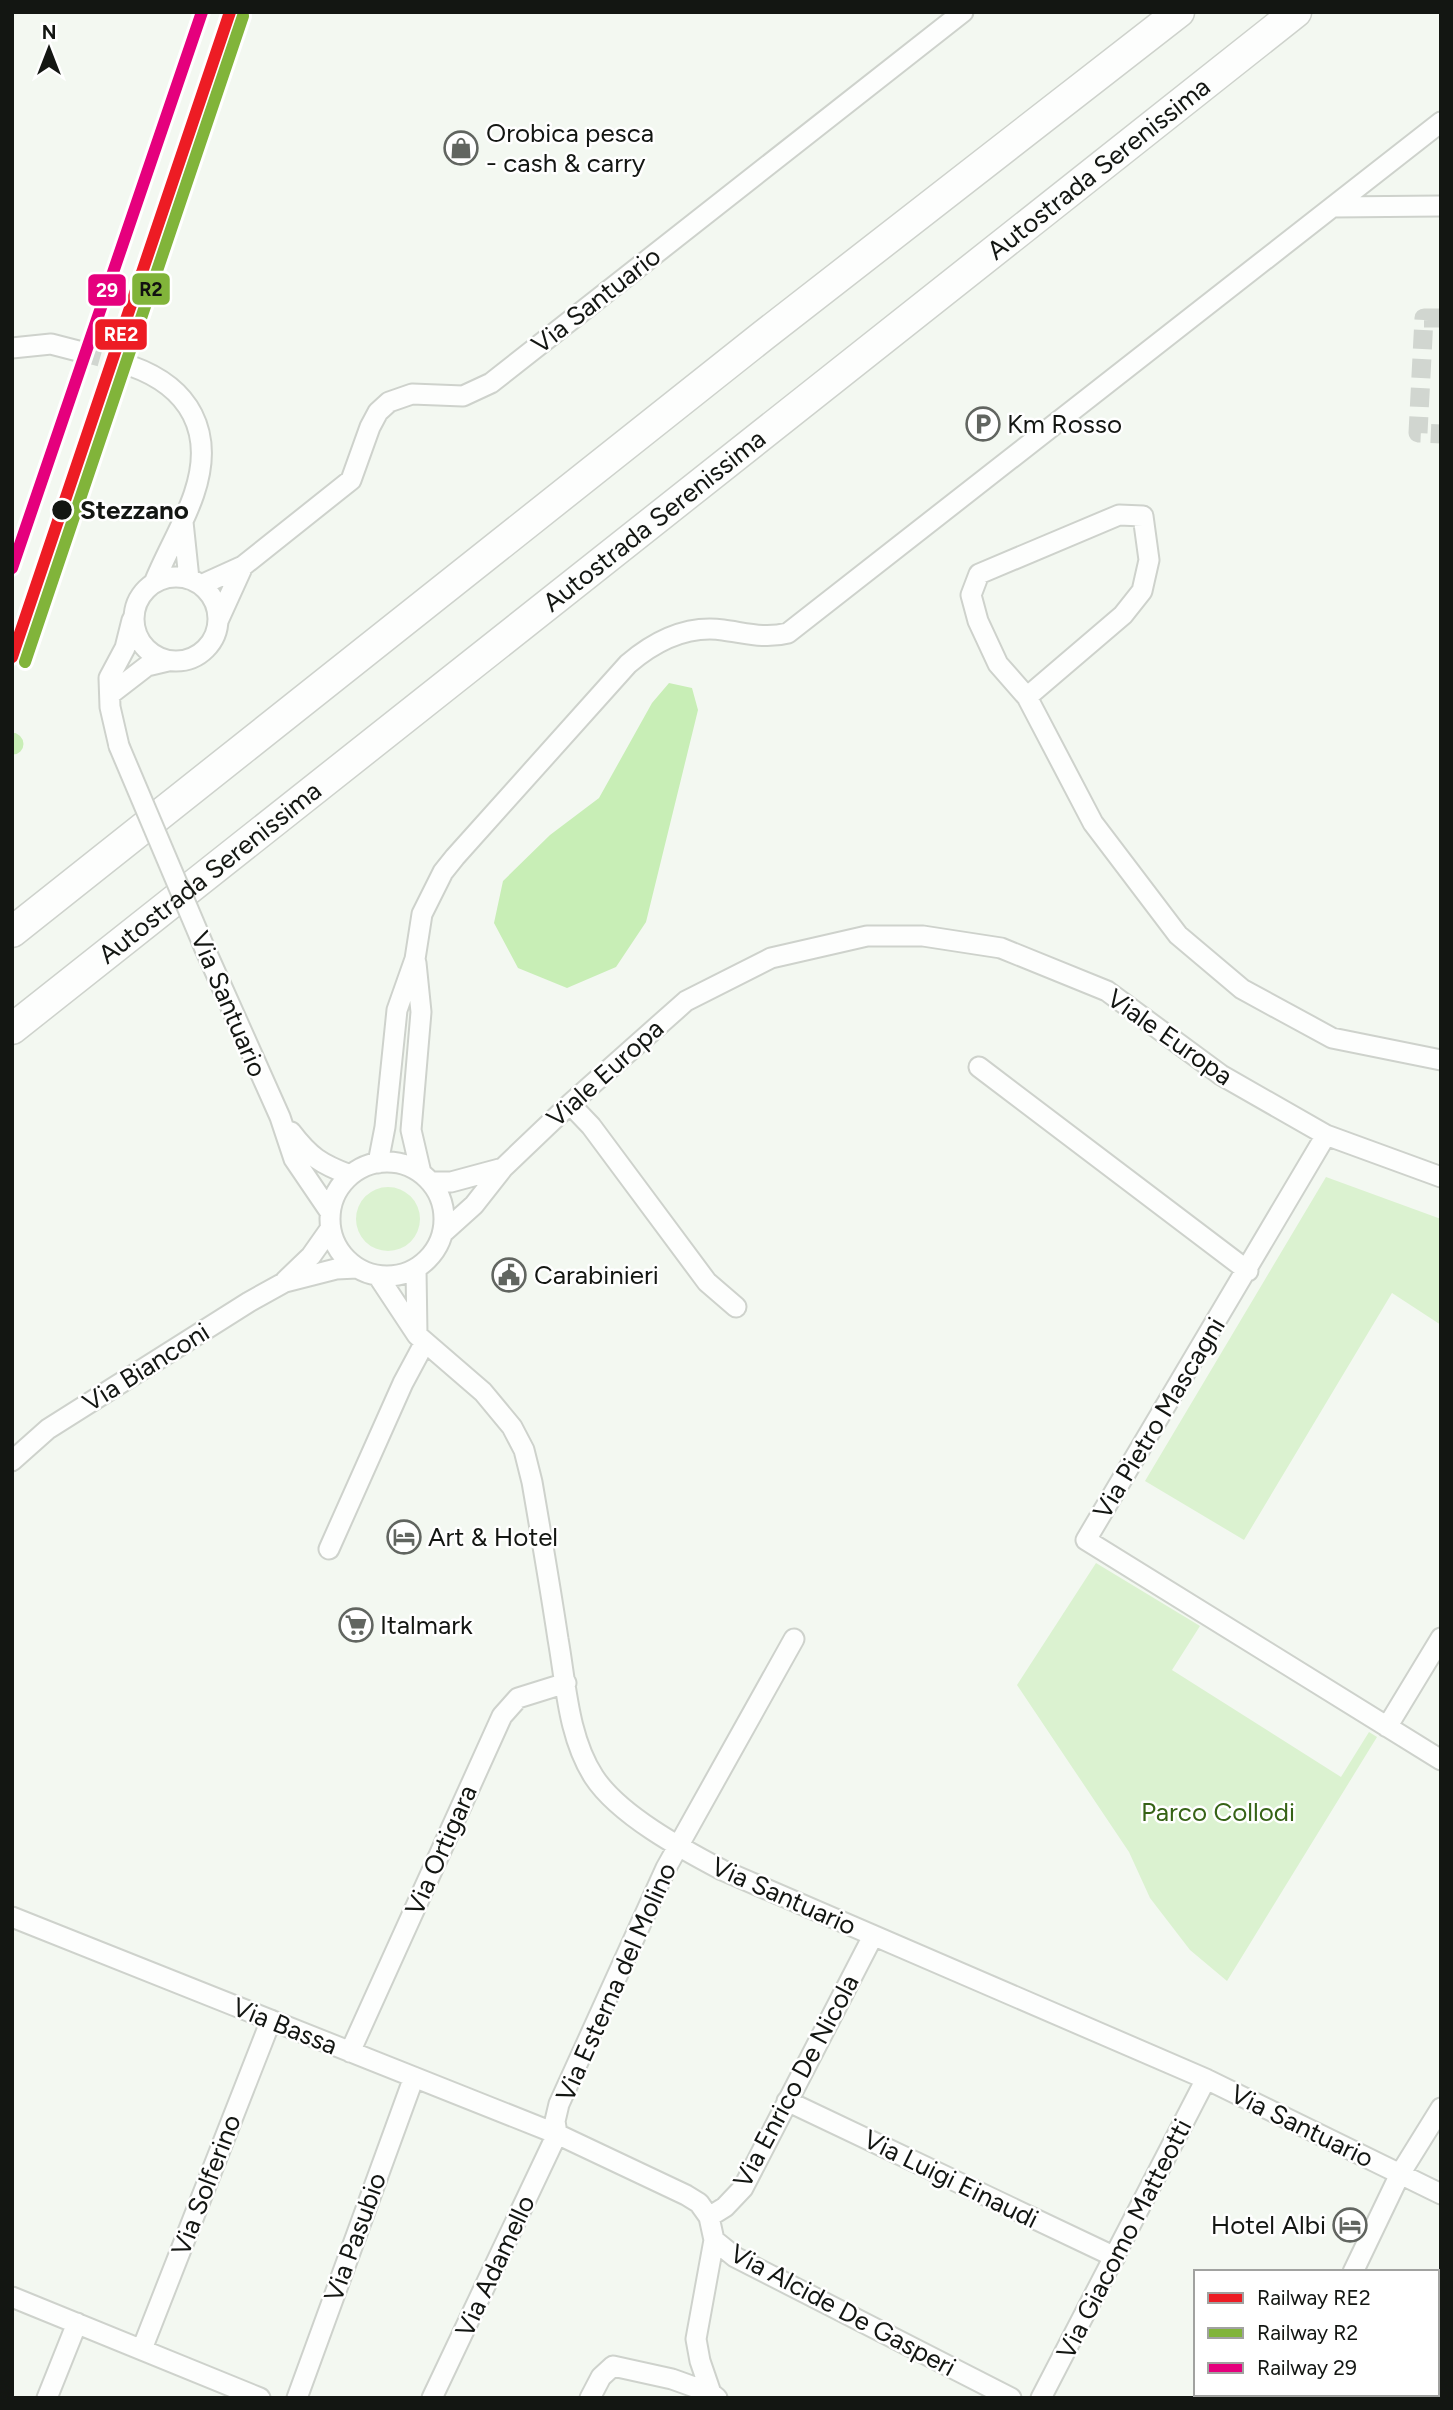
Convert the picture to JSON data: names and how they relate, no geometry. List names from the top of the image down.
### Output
{
  "streets": {
    "highway": ["Autostrada Serenissima"],
    "street": [
      "Via Santuario",
      "Viale Europa",
      "Via Bianconi",
      "Via Pietro Mascagni",
      "Via Ortigara",
      "Via Esterna del Molino",
      "Via Bassa",
      "Via Enrico De Nicola",
      "Via Luigi Einaudi",
      "Via Solferino",
      "Via Pasubio",
      "Via Giacomo Matteotti",
      "Via Adamello",
      "Via Alcide De Gasperi"
    ]
  },
  "crossings": [
    ["Via Santuario", "Viale Europa"],
    ["Via Santuario", "Via Bianconi"],
    ["Via Santuario", "Via Ortigara"],
    ["Via Santuario", "Via Esterna del Molino"],
    ["Via Santuario", "Via Enrico De Nicola"],
    ["Via Santuario", "Via Giacomo Matteotti"],
    ["Viale Europa", "Via Bianconi"],
    ["Viale Europa", "Via Pietro Mascagni"],
    ["Via Ortigara", "Via Bassa"],
    ["Via Esterna del Molino", "Via Bassa"],
    ["Via Esterna del Molino", "Via Enrico De Nicola"],
    ["Via Esterna del Molino", "Via Adamello"],
    ["Via Bassa", "Via Solferino"],
    ["Via Bassa", "Via Pasubio"],
    ["Via Bassa", "Via Adamello"],
    ["Via Enrico De Nicola", "Via Luigi Einaudi"],
    ["Via Luigi Einaudi", "Via Giacomo Matteotti"]
  ],
  "parks": ["Parco Collodi"],
  "places": {
    "shop": ["Orobica pesca - cash & carry"],
    "parking": ["Km Rosso"],
    "other": ["Stezzano"],
    "public building": ["Carabinieri"],
    "hotel": ["Art & Hotel", "Hotel Albi"],
    "supermarket": ["Italmark"]
  },
  "lines": ["rail line RE2", "rail line 29", "rail line R2"],
  "legend": ["Railway RE2", "Railway R2", "Railway 29"],
  "north": "top"
}
